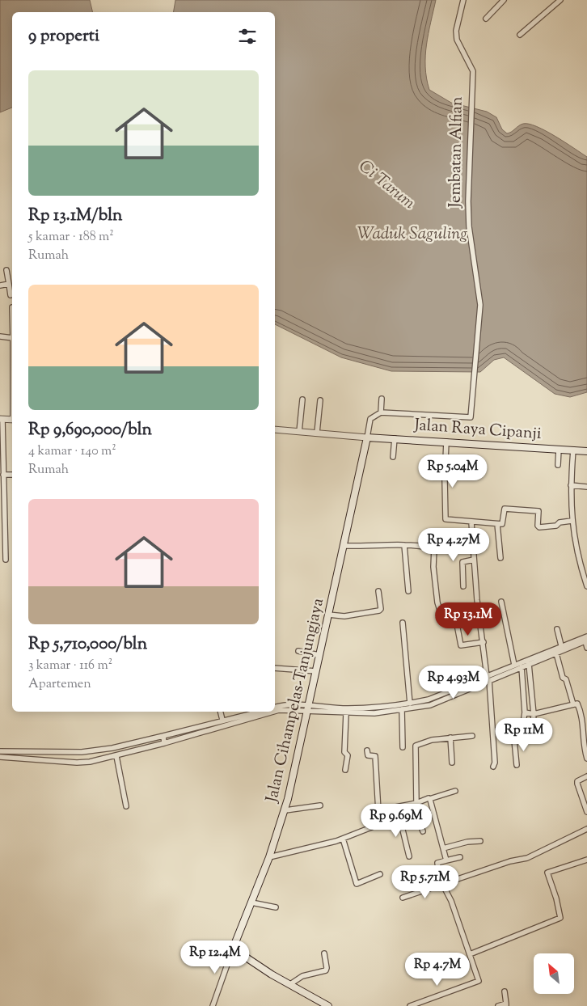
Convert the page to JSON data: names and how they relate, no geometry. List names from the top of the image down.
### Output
{
  "streets": {
    "main road": ["Jalan Raya Cipanji", "Jalan Cihampelas-Tanjungjaya"],
    "street": ["Jembatan Alfian"]
  },
  "crossings": [
    ["Jalan Raya Cipanji", "Jalan Cihampelas-Tanjungjaya"]
  ],
  "water": ["Ci Tarum", "Waduk Saguling"],
  "north": "top left",
  "page": {
    "heading": "9 properti",
    "list": [
      {
        "name": "Rp 13.1M/bln",
        "note": "5 kamar · 188 m² · Rumah"
      },
      {
        "name": "Rp 9,690,000/bln",
        "note": "4 kamar · 140 m² · Rumah"
      },
      {
        "name": "Rp 5,710,000/bln",
        "note": "3 kamar · 116 m² · Apartemen"
      }
    ],
    "price": [
      "Rp 5.04M",
      "Rp 4.27M",
      "Rp 13.1M",
      "Rp 4.93M",
      "Rp 11M",
      "Rp 9.69M",
      "Rp 5.71M",
      "Rp 12.4M",
      "Rp 4.7M"
    ]
  }
}
